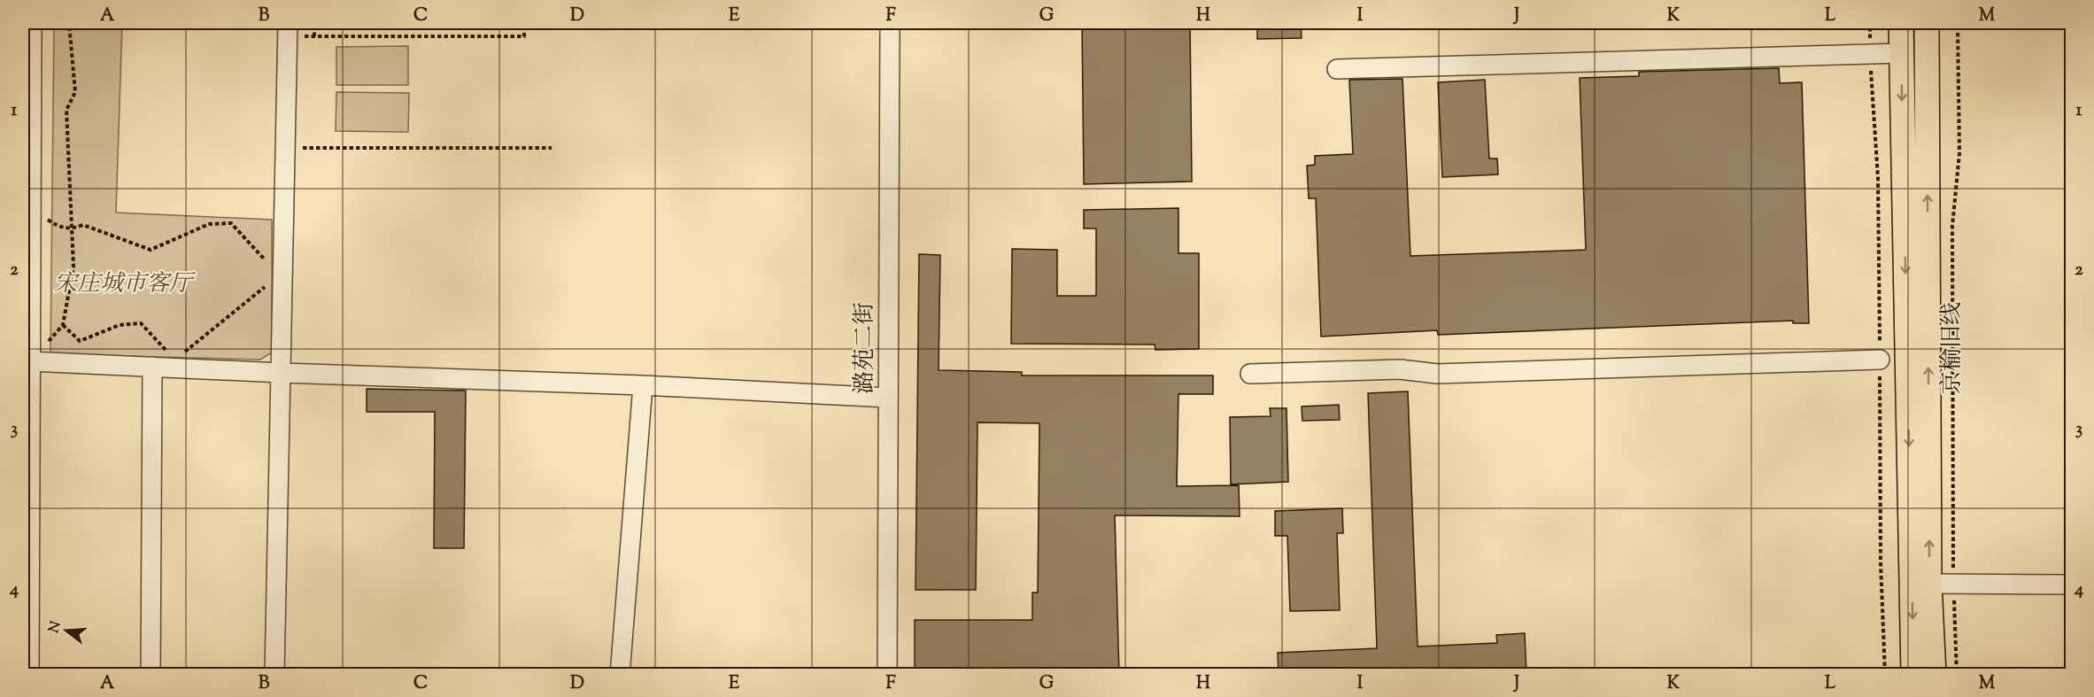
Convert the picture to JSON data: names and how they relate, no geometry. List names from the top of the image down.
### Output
{
  "streets": {
    "main road": ["京榆旧线"],
    "street": ["潞苑二街"]
  },
  "parks": ["宋庄城市客厅"],
  "north": "left",
  "grid": {
    "columns": [
      "A",
      "B",
      "C",
      "D",
      "E",
      "F",
      "G",
      "H",
      "I",
      "J",
      "K",
      "L",
      "M"
    ],
    "rows": [
      "1",
      "2",
      "3",
      "4"
    ]
  }
}
